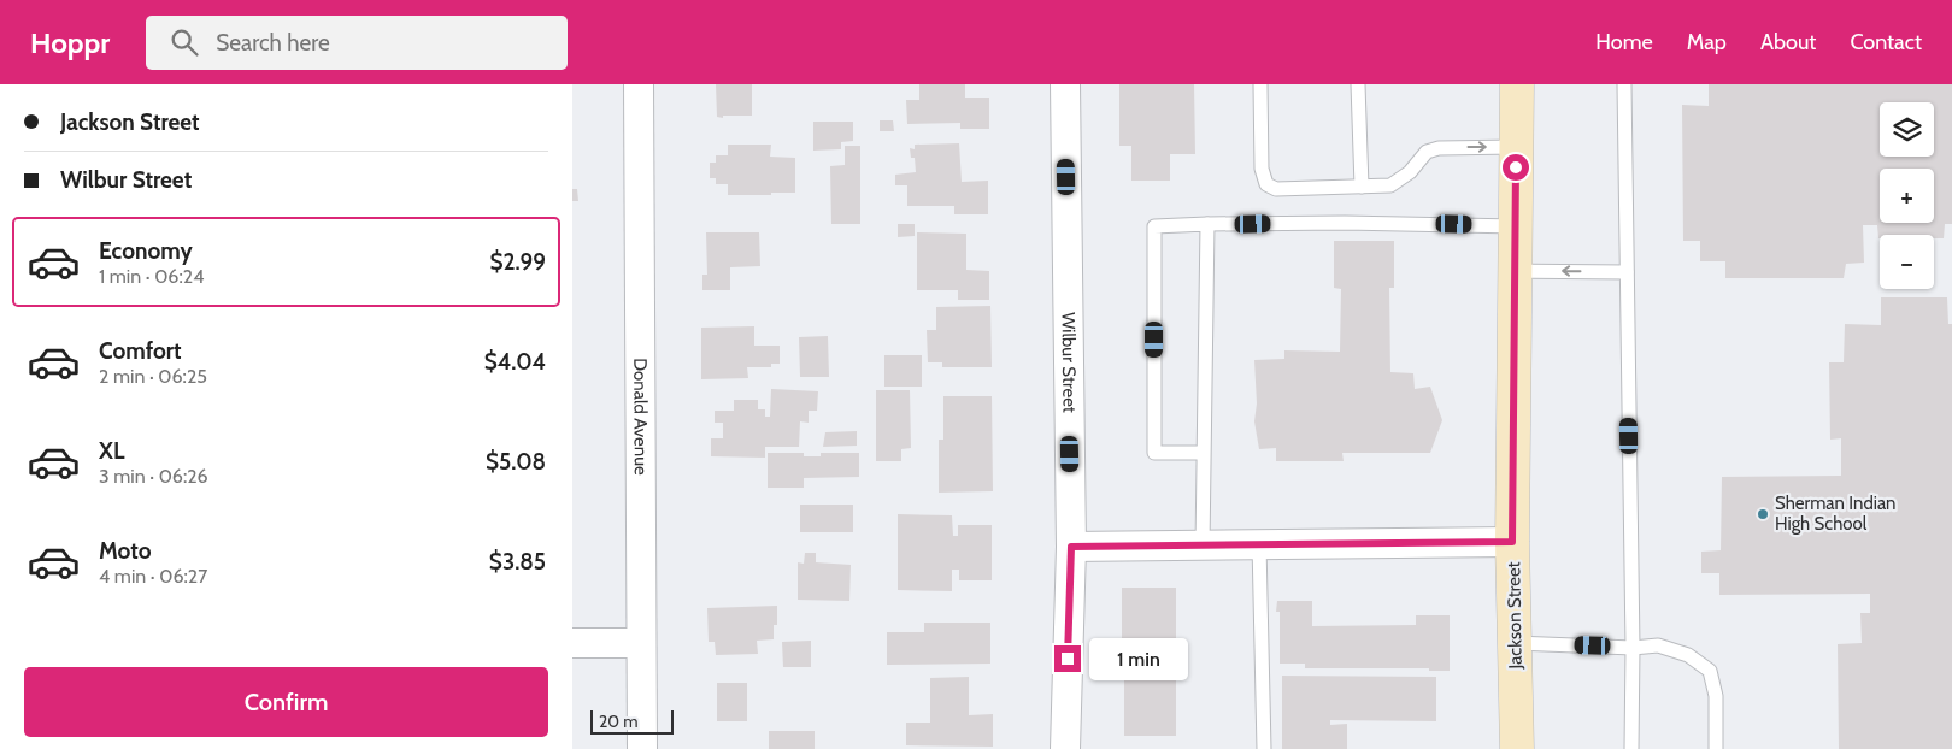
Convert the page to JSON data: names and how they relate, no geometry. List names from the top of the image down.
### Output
{
  "streets": {
    "street": ["Wilbur Street", "Donald Avenue", "Jackson Street"]
  },
  "places": ["Sherman Indian High School"],
  "scale_bar": "20 m",
  "page": {
    "header": "Hoppr",
    "search": "Search here",
    "nav": [
      "Home",
      "Map",
      "About",
      "Contact"
    ],
    "banner": ["Jackson Street", "Wilbur Street"],
    "map_buttons": ["+", "−"],
    "list": [
      {
        "name": "Economy",
        "note": "1 min · 06:24",
        "value": "$2.99"
      },
      {
        "name": "Comfort",
        "note": "2 min · 06:25",
        "value": "$4.04"
      },
      {
        "name": "XL",
        "note": "3 min · 06:26",
        "value": "$5.08"
      },
      {
        "name": "Moto",
        "note": "4 min · 06:27",
        "value": "$3.85"
      }
    ],
    "bubble": "1 min",
    "buttons": "Confirm",
    "scale": "20 m"
  }
}
